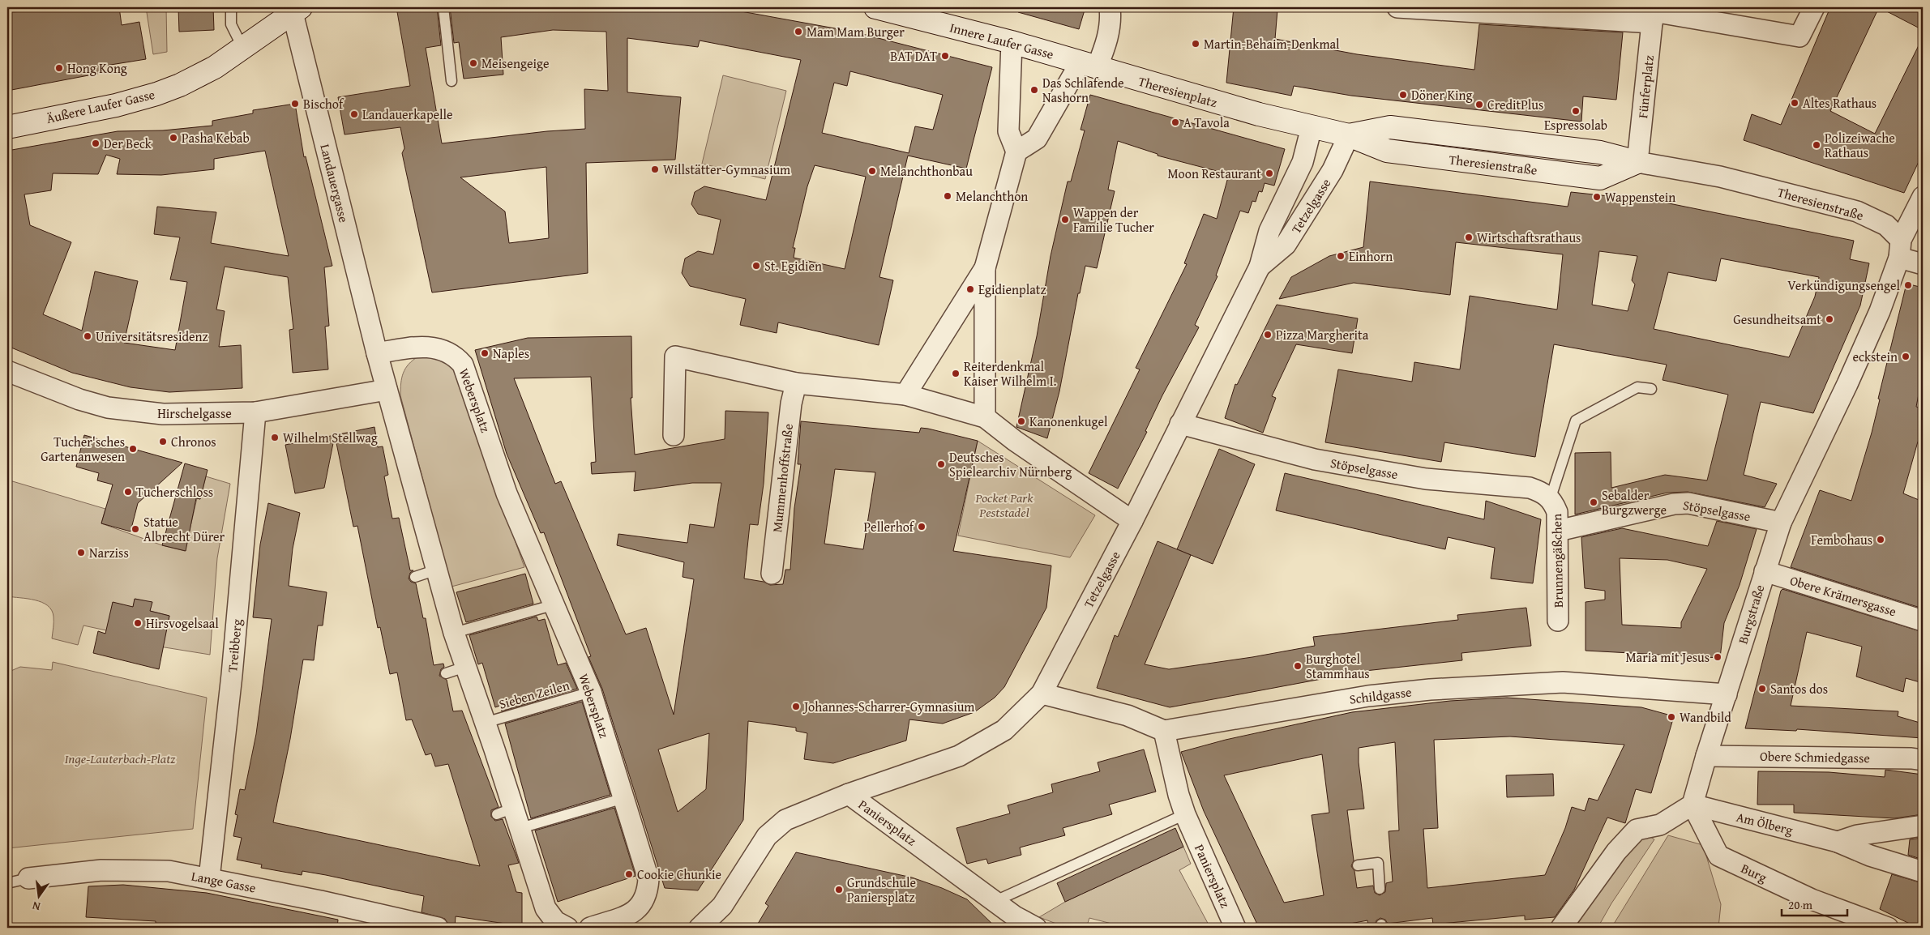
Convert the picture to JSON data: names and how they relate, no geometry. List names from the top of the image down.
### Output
{
  "streets": {
    "street": [
      "Innere Laufer Gasse",
      "Fünferplatz",
      "Theresienplatz",
      "Äußere Laufer Gasse",
      "Theresienstraße",
      "Landauergasse",
      "Tetzelgasse",
      "Webersplatz",
      "Hirschelgasse",
      "Stöpselgasse",
      "Mummenhoffstraße",
      "Brunnengäßchen",
      "Obere Krämersgasse",
      "Burgstraße",
      "Treibberg",
      "Schildgasse",
      "Obere Schmiedgasse",
      "Paniersplatz",
      "Am Ölberg",
      "Burg",
      "Lange Gasse"
    ],
    "lane": ["Sieben Zeilen"]
  },
  "crossings": [
    ["Innere Laufer Gasse", "Theresienplatz"],
    ["Fünferplatz", "Theresienstraße"],
    ["Theresienplatz", "Theresienstraße"],
    ["Äußere Laufer Gasse", "Landauergasse"],
    ["Theresienstraße", "Tetzelgasse"],
    ["Theresienstraße", "Burgstraße"],
    ["Landauergasse", "Webersplatz"],
    ["Tetzelgasse", "Stöpselgasse"],
    ["Tetzelgasse", "Paniersplatz"],
    ["Webersplatz", "Sieben Zeilen"],
    ["Hirschelgasse", "Treibberg"],
    ["Stöpselgasse", "Brunnengäßchen"],
    ["Stöpselgasse", "Burgstraße"],
    ["Obere Krämersgasse", "Burgstraße"],
    ["Burgstraße", "Schildgasse"],
    ["Burgstraße", "Obere Schmiedgasse"],
    ["Burgstraße", "Am Ölberg"],
    ["Burgstraße", "Burg"],
    ["Treibberg", "Lange Gasse"],
    ["Schildgasse", "Paniersplatz"],
    ["Am Ölberg", "Burg"]
  ],
  "parks": ["Pocket Park Peststadel", "Inge-Lauterbach-Platz"],
  "places": [
    "Mam Mam Burger",
    "Martin-Behaim-Denkmal",
    "BAT DAT",
    "Meisengeige",
    "Hong Kong",
    "Das Schlafende Nashorn",
    "Döner King",
    "Altes Rathaus",
    "Bischof",
    "CreditPlus",
    "Espressolab",
    "Landauerkapelle",
    "A Tavola",
    "Pasha Kebab",
    "Der Beck",
    "Polizeiwache Rathaus",
    "Willstätter-Gymnasium",
    "Melanchthonbau",
    "Moon Restaurant",
    "Melanchthon",
    "Wappenstein",
    "Wappen der Familie Tucher",
    "Wirtschaftsrathaus",
    "Einhorn",
    "St. Egidien",
    "Verkündigungsengel",
    "Egidienplatz",
    "Gesundheitsamt",
    "Pizza Margherita",
    "Universitätsresidenz",
    "Naples",
    "eckstein",
    "Reiterdenkmal Kaiser Wilhelm I.",
    "Kanonenkugel",
    "Wilhelm Stellwag",
    "Chronos",
    "Tucher'sches Gartenanwesen",
    "Deutsches Spielearchiv Nürnberg",
    "Tucherschloss",
    "Sebalder Burgzwerge",
    "Pellerhof",
    "Statue Albrecht Dürer",
    "Fembohaus",
    "Narziss",
    "Hirsvogelsaal",
    "Maria mit Jesus",
    "Burghotel Stammhaus",
    "Santos dos",
    "Johannes-Scharrer-Gymnasium",
    "Wandbild",
    "Cookie Chunkie",
    "Grundschule Paniersplatz"
  ],
  "scale_bar": "20 m",
  "north": "bottom"
}
